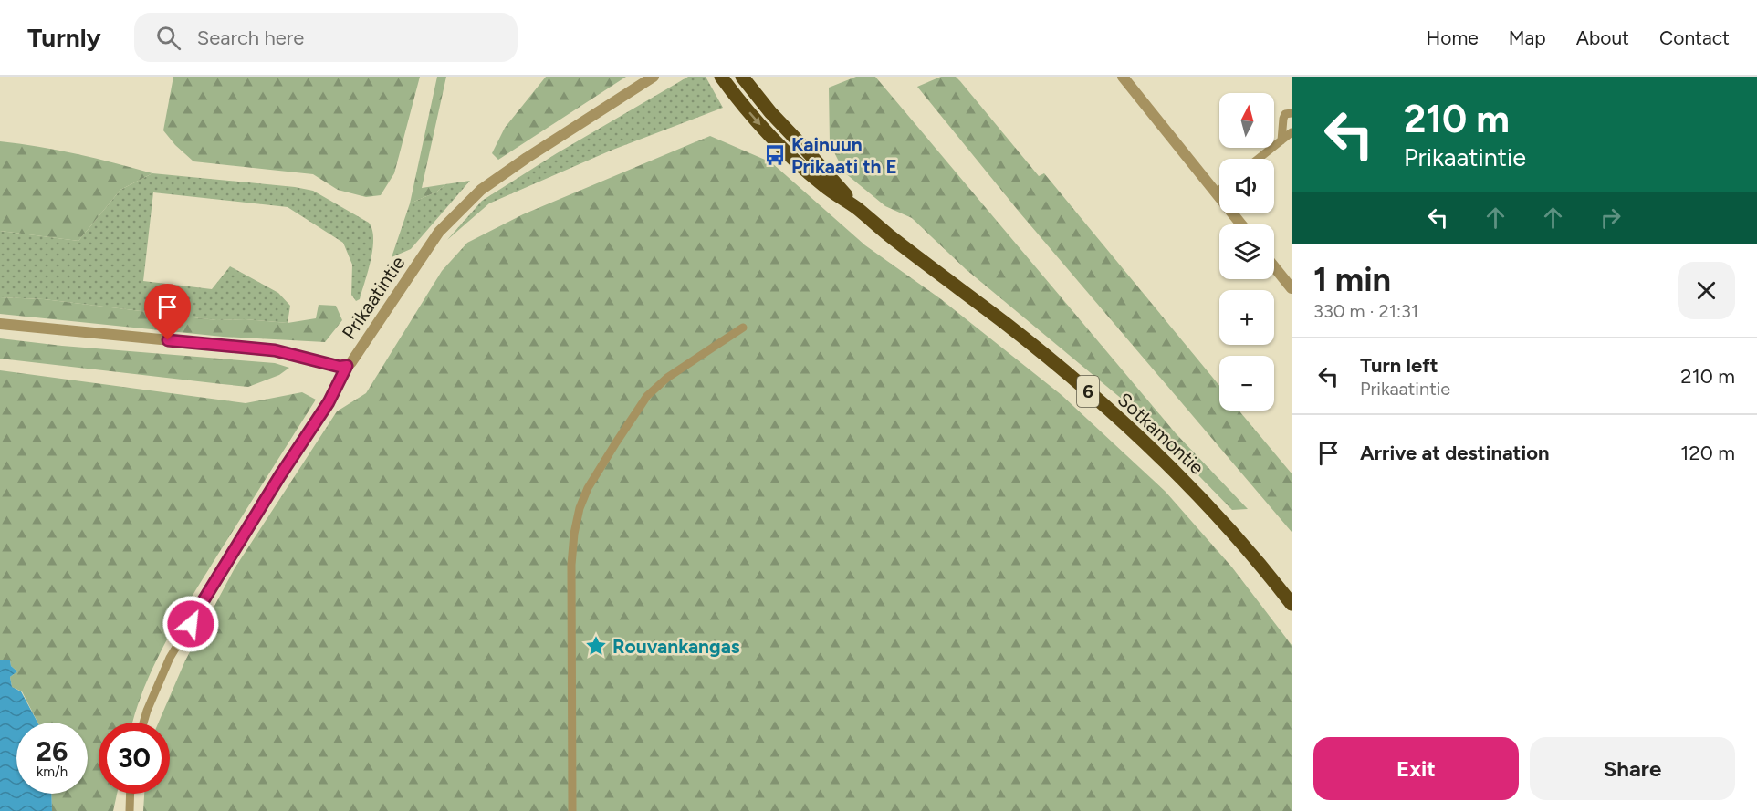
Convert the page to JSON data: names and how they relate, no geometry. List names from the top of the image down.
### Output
{
  "streets": {
    "highway": ["6", "Sotkamontie"],
    "street": ["Prikaatintie"]
  },
  "places": {
    "bus stop": ["Kainuun Prikaati th E"],
    "place": ["Rouvankangas"]
  },
  "north": "top",
  "page": {
    "header": "Turnly",
    "search": "Search here",
    "nav": [
      "Home",
      "Map",
      "About",
      "Contact"
    ],
    "turn": ["210 m", "Prikaatintie"],
    "map_buttons": ["+", "−"],
    "heading": ["1 min", "330 m · 21:31"],
    "list": [
      {
        "name": "Turn left",
        "note": "Prikaatintie",
        "value": "210 m"
      },
      {
        "name": "Arrive at destination",
        "value": "120 m"
      }
    ],
    "speed": "26 km/h",
    "limit": "30",
    "buttons": ["Exit", "Share"]
  }
}
